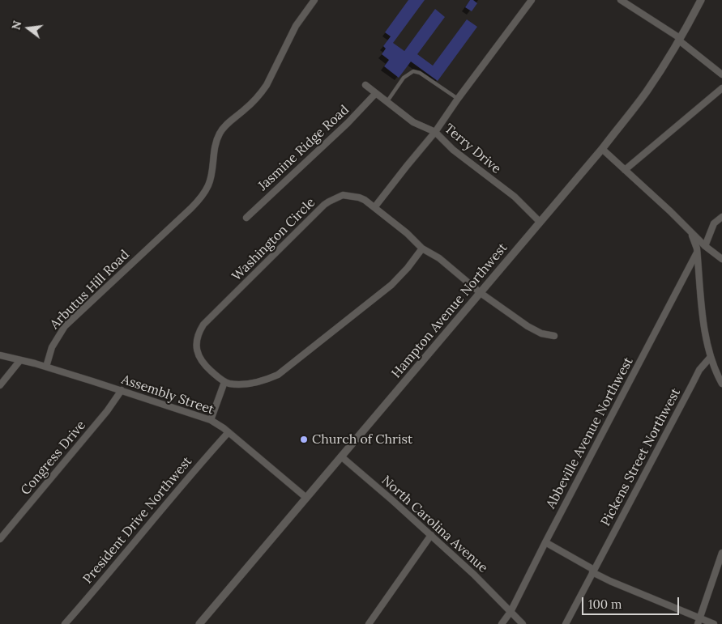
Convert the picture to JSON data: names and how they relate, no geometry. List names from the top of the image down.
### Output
{
  "streets": {
    "street": [
      "Jasmine Ridge Road",
      "Terry Drive",
      "Washington Circle",
      "Arbutus Hill Road",
      "Hampton Avenue Northwest",
      "Assembly Street",
      "Abbeville Avenue Northwest",
      "Pickens Street Northwest",
      "Congress Drive",
      "President Drive Northwest",
      "North Carolina Avenue"
    ]
  },
  "crossings": [
    ["Jasmine Ridge Road", "Terry Drive"],
    ["Terry Drive", "Hampton Avenue Northwest"],
    ["Washington Circle", "Hampton Avenue Northwest"],
    ["Arbutus Hill Road", "Assembly Street"],
    ["Hampton Avenue Northwest", "Assembly Street"],
    ["Hampton Avenue Northwest", "North Carolina Avenue"],
    ["Assembly Street", "Congress Drive"],
    ["Assembly Street", "President Drive Northwest"],
    ["Abbeville Avenue Northwest", "North Carolina Avenue"]
  ],
  "places": ["Church of Christ"],
  "scale_bar": "100 m",
  "north": "left"
}
